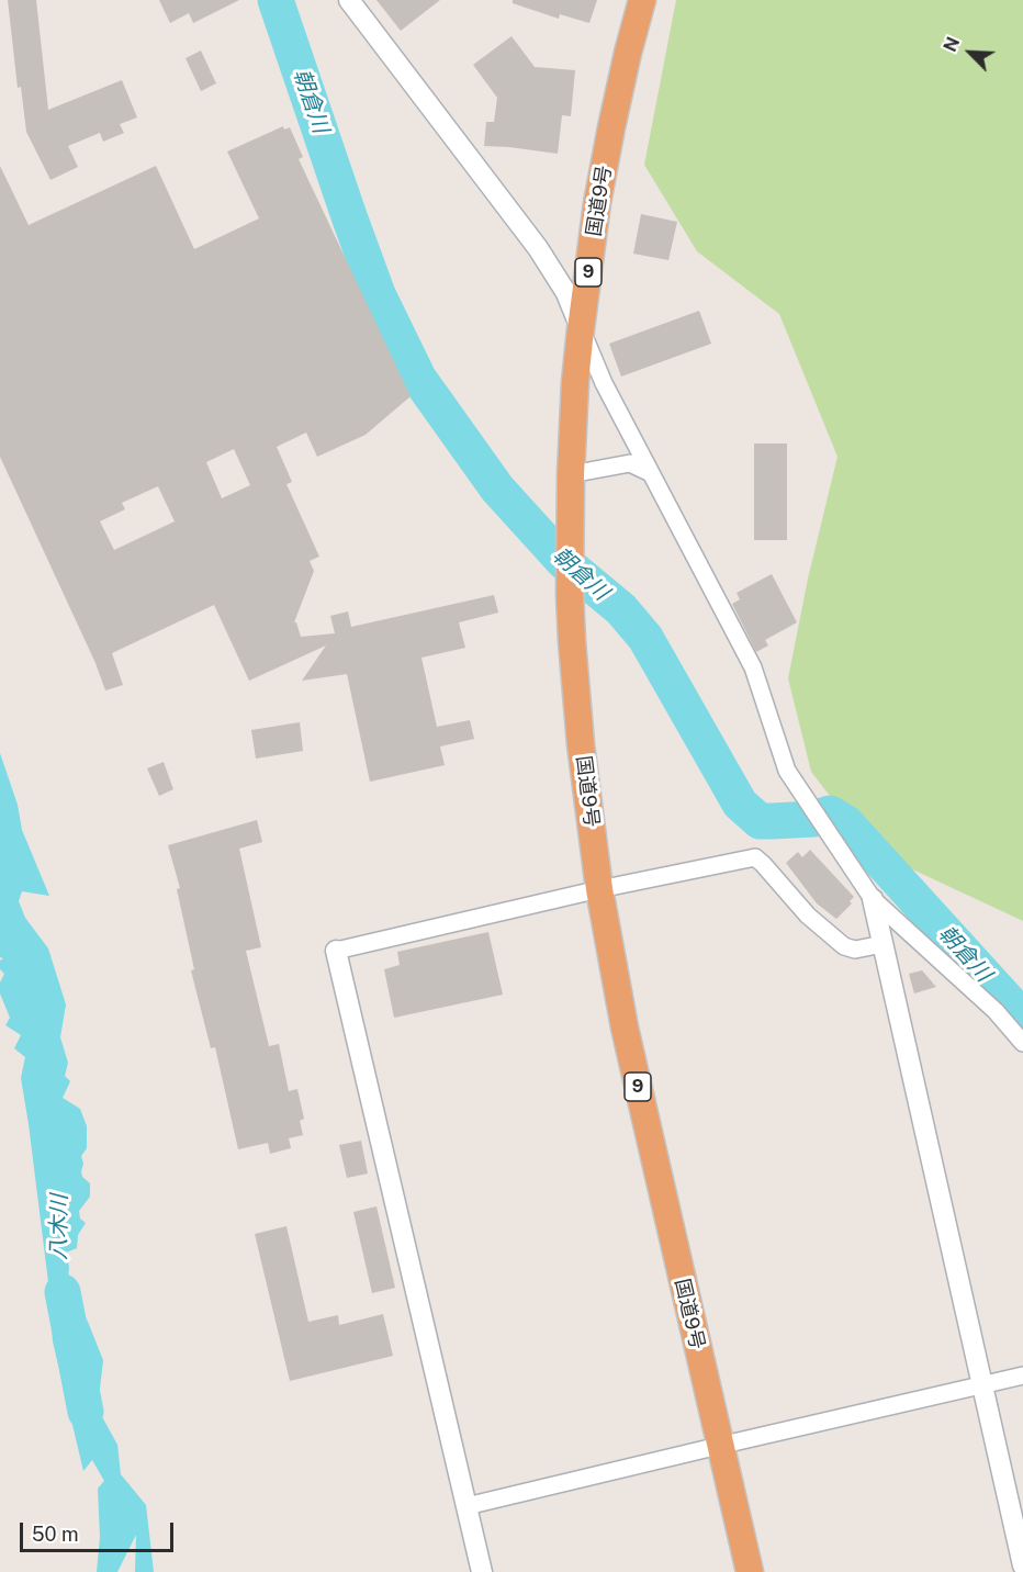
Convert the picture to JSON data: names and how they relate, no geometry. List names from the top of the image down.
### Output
{
  "streets": {
    "highway": ["国道9号", "9"]
  },
  "water": ["朝倉川", "八木川"],
  "scale_bar": "50 m",
  "north": "top left"
}
